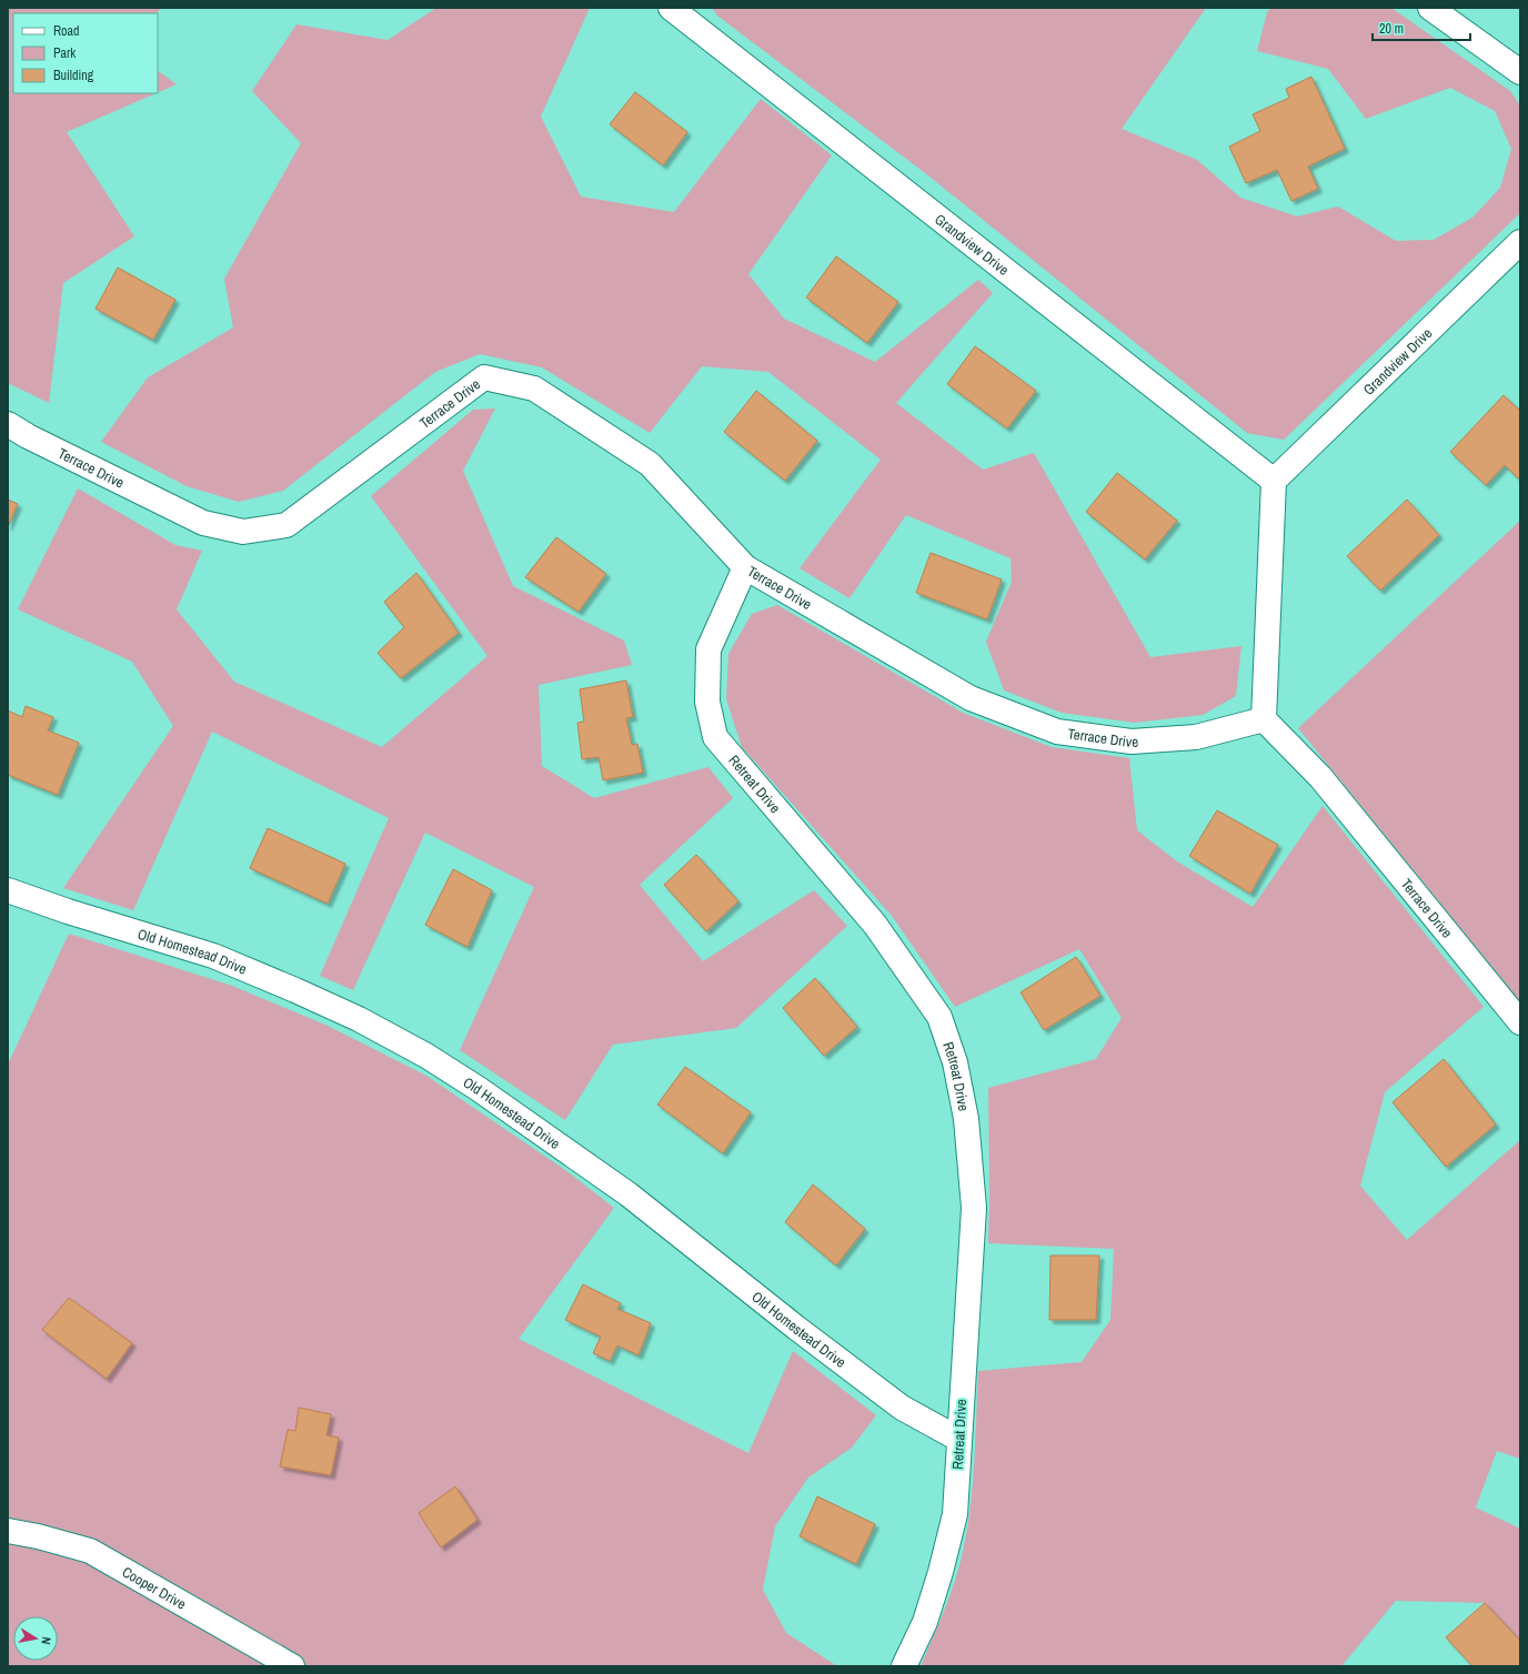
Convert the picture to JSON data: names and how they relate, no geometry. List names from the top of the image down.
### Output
{
  "streets": {
    "street": [
      "Grandview Drive",
      "Terrace Drive",
      "Retreat Drive",
      "Old Homestead Drive",
      "Cooper Drive"
    ]
  },
  "crossings": [
    ["Terrace Drive", "Retreat Drive"],
    ["Retreat Drive", "Old Homestead Drive"]
  ],
  "legend": ["Road", "Park", "Building"],
  "scale_bar": "20 m",
  "north": "right"
}
